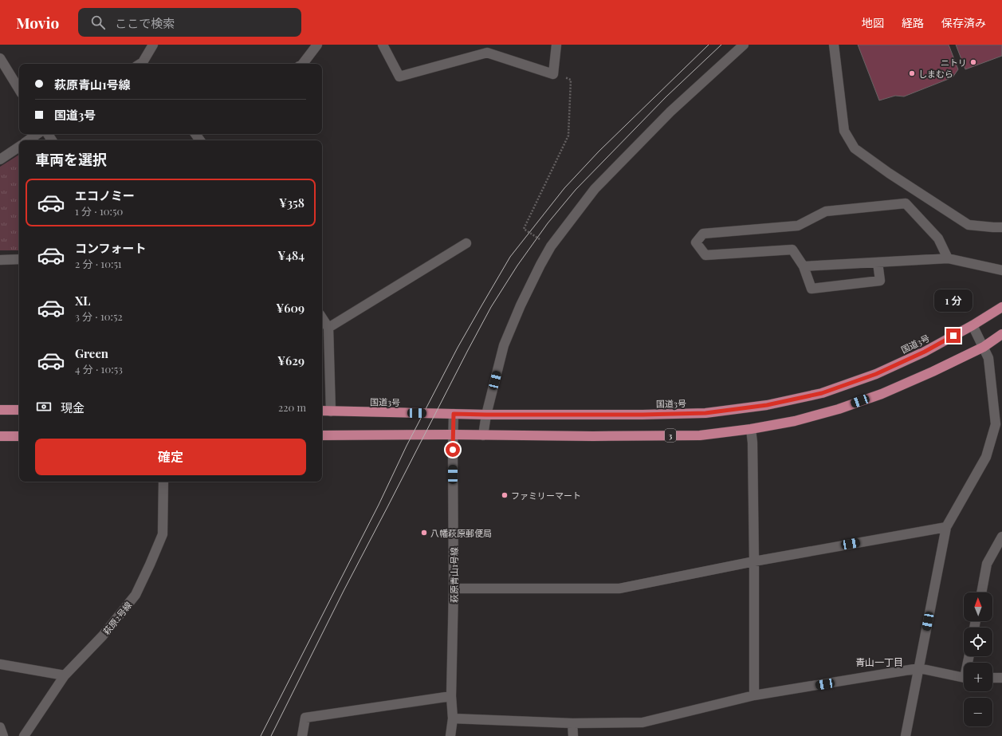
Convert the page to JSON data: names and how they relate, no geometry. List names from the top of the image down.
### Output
{
  "streets": {
    "highway": ["国道3号", "3"],
    "street": ["萩原青山1号線", "萩原2号線"]
  },
  "crossings": [
    ["国道3号", "萩原青山1号線"],
    ["3", "萩原青山1号線"]
  ],
  "districts": ["青山一丁目"],
  "places": [
    "ニトリ",
    "しまむら",
    "ファミリーマート",
    "八幡萩原郵便局"
  ],
  "north": "top",
  "page": {
    "header": "Movio",
    "search": "ここで検索",
    "nav": ["地図", "経路", "保存済み"],
    "banner": ["萩原青山1号線", "国道3号"],
    "heading": "車両を選択",
    "list": [
      {
        "name": "エコノミー",
        "note": "1 分 · 10:50",
        "value": "¥358"
      },
      {
        "name": "コンフォート",
        "note": "2 分 · 10:51",
        "value": "¥484"
      },
      {
        "name": "XL",
        "note": "3 分 · 10:52",
        "value": "¥609"
      },
      {
        "name": "Green",
        "note": "4 分 · 10:53",
        "value": "¥629"
      }
    ],
    "bubble": "1 分",
    "pay": ["現金", "220 m"],
    "buttons": "確定",
    "map_buttons": ["+", "−"]
  }
}
